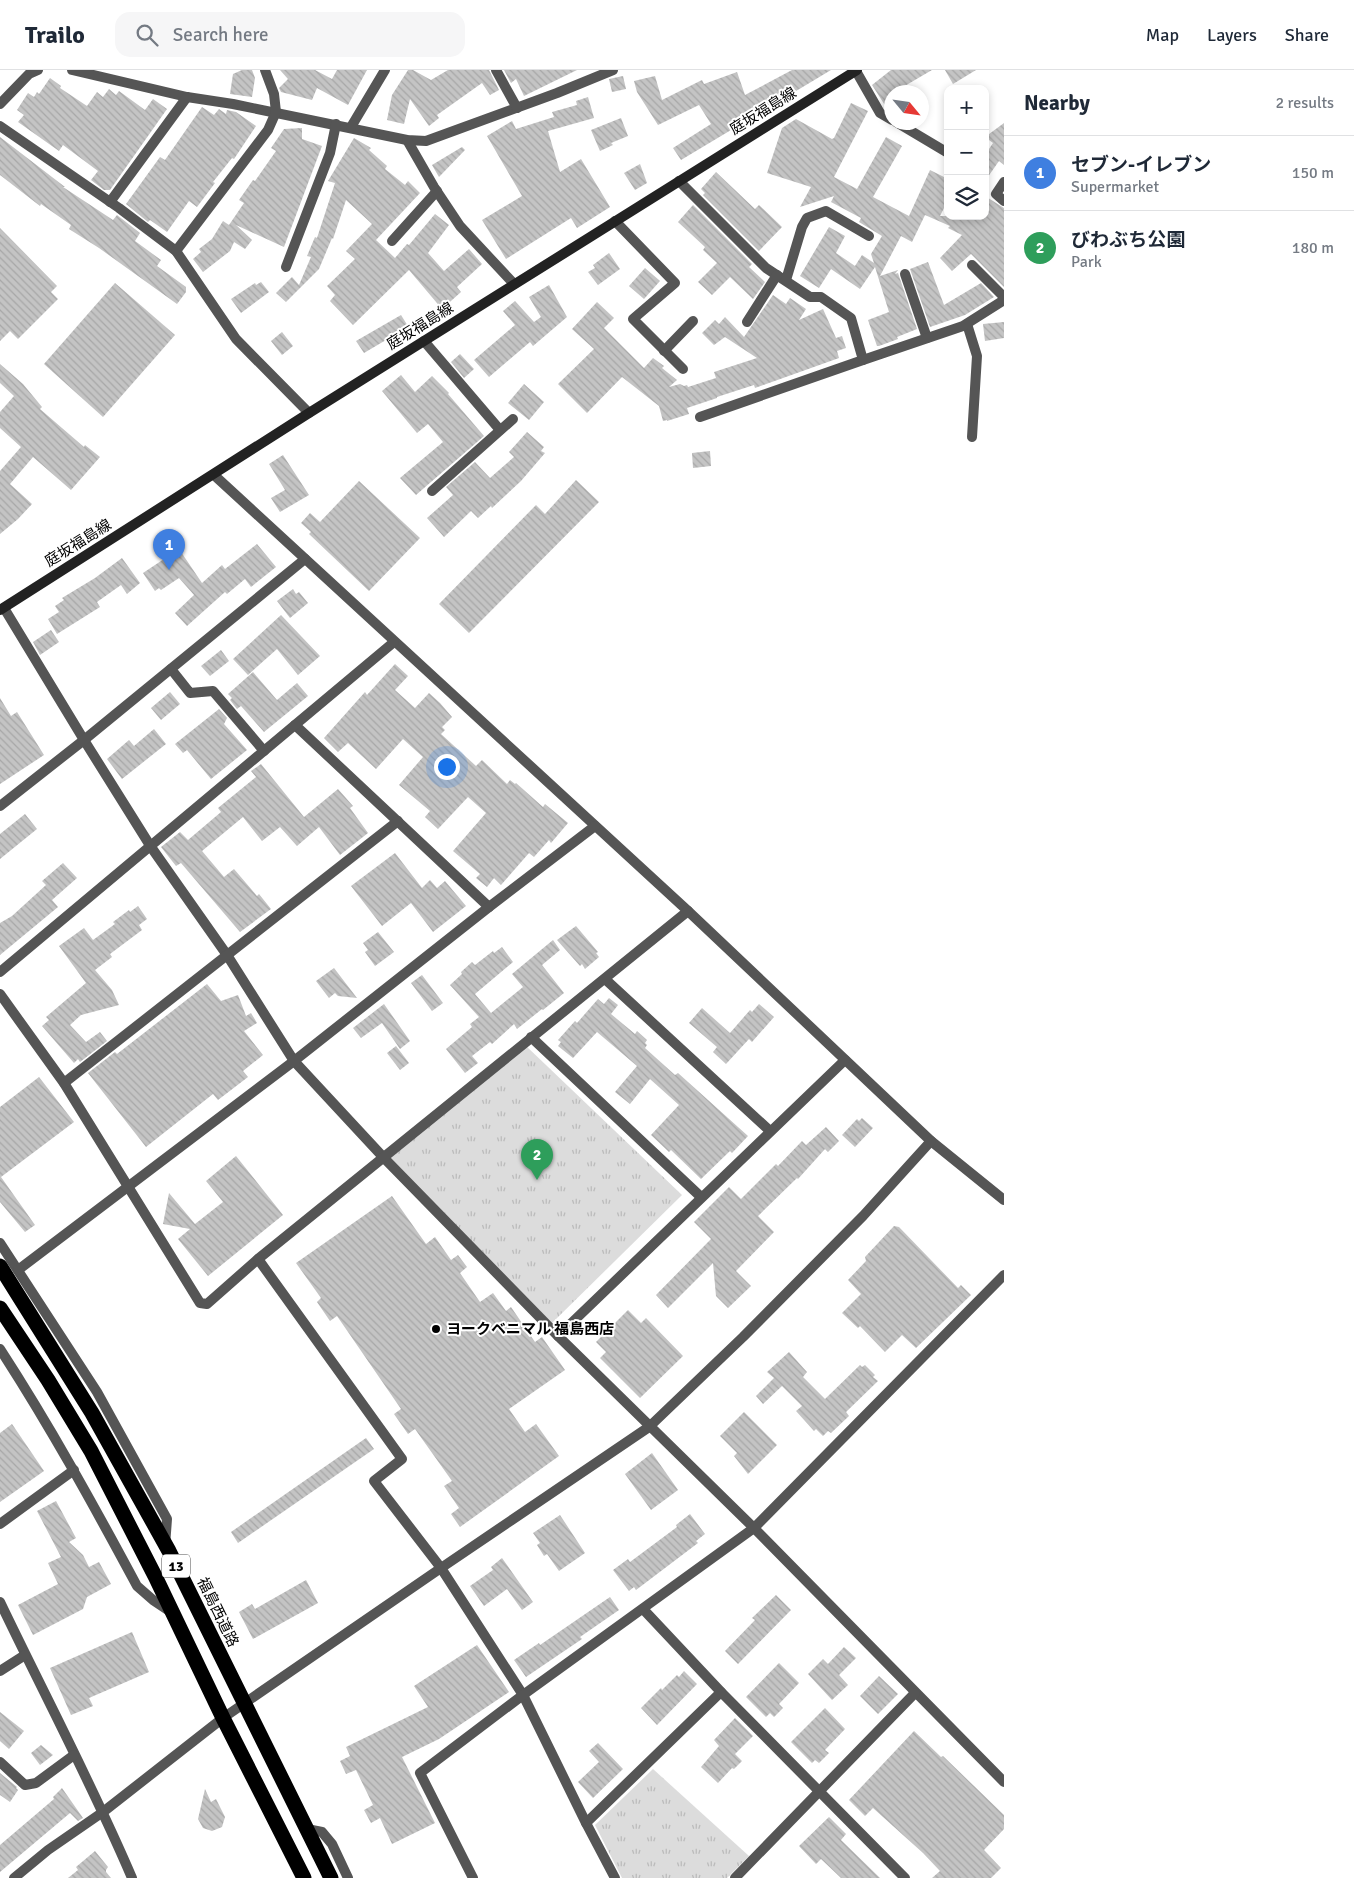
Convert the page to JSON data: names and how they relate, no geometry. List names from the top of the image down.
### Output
{
  "streets": {
    "highway": ["13", "福島西道路"],
    "main road": ["庭坂福島線"]
  },
  "places": ["ヨークベニマル 福島西店"],
  "north": "bottom right",
  "page": {
    "header": "Trailo",
    "search": "Search here",
    "nav": ["Map", "Layers", "Share"],
    "heading": ["Nearby", "2 results"],
    "map_buttons": ["+", "−"],
    "list": [
      {
        "mark": "1",
        "name": "セブン-イレブン",
        "note": "Supermarket",
        "value": "150 m"
      },
      {
        "mark": "2",
        "name": "びわぶち公園",
        "note": "Park",
        "value": "180 m"
      }
    ],
    "pins": ["1", "2"]
  }
}
